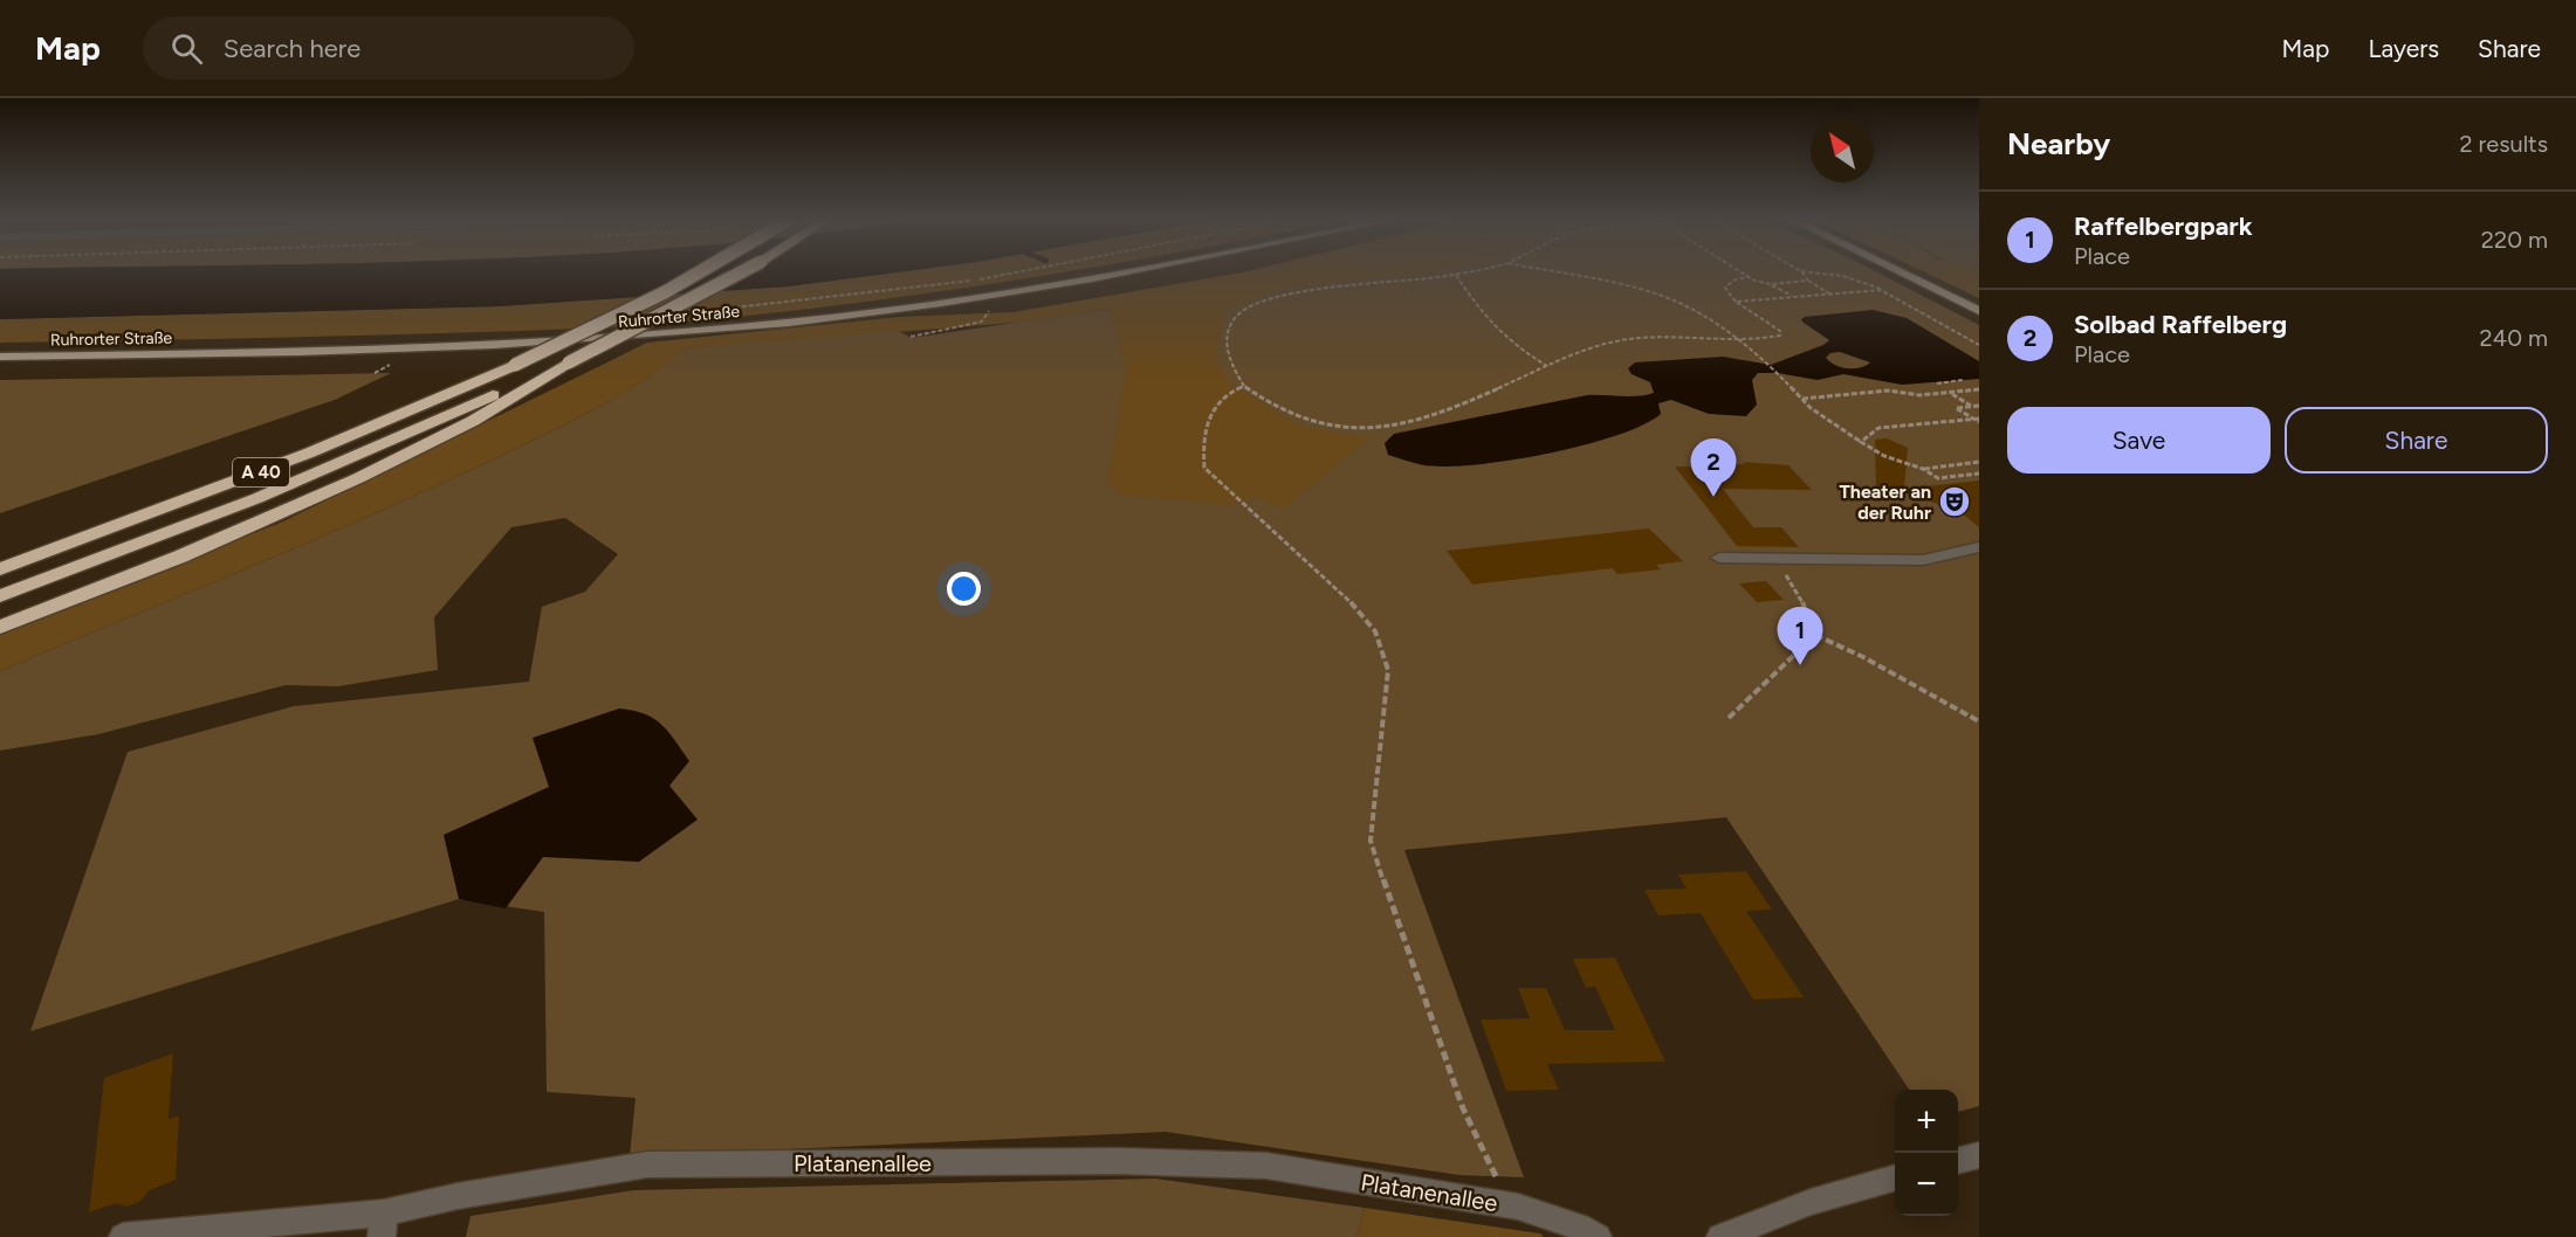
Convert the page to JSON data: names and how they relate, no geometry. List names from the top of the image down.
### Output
{
  "streets": {
    "highway": ["A 40"],
    "main road": ["Ruhrorter Straße"],
    "street": ["Platanenallee"]
  },
  "places": {
    "theatre": ["Theater an der Ruhr"]
  },
  "north": "top left",
  "page": {
    "header": "Map",
    "search": "Search here",
    "nav": ["Map", "Layers", "Share"],
    "heading": ["Nearby", "2 results"],
    "list": [
      {
        "mark": "1",
        "name": "Raffelbergpark",
        "note": "Place",
        "value": "220 m"
      },
      {
        "mark": "2",
        "name": "Solbad Raffelberg",
        "note": "Place",
        "value": "240 m"
      }
    ],
    "buttons": ["Save", "Share"],
    "pins": ["2", "1"],
    "map_buttons": ["+", "−"]
  }
}
